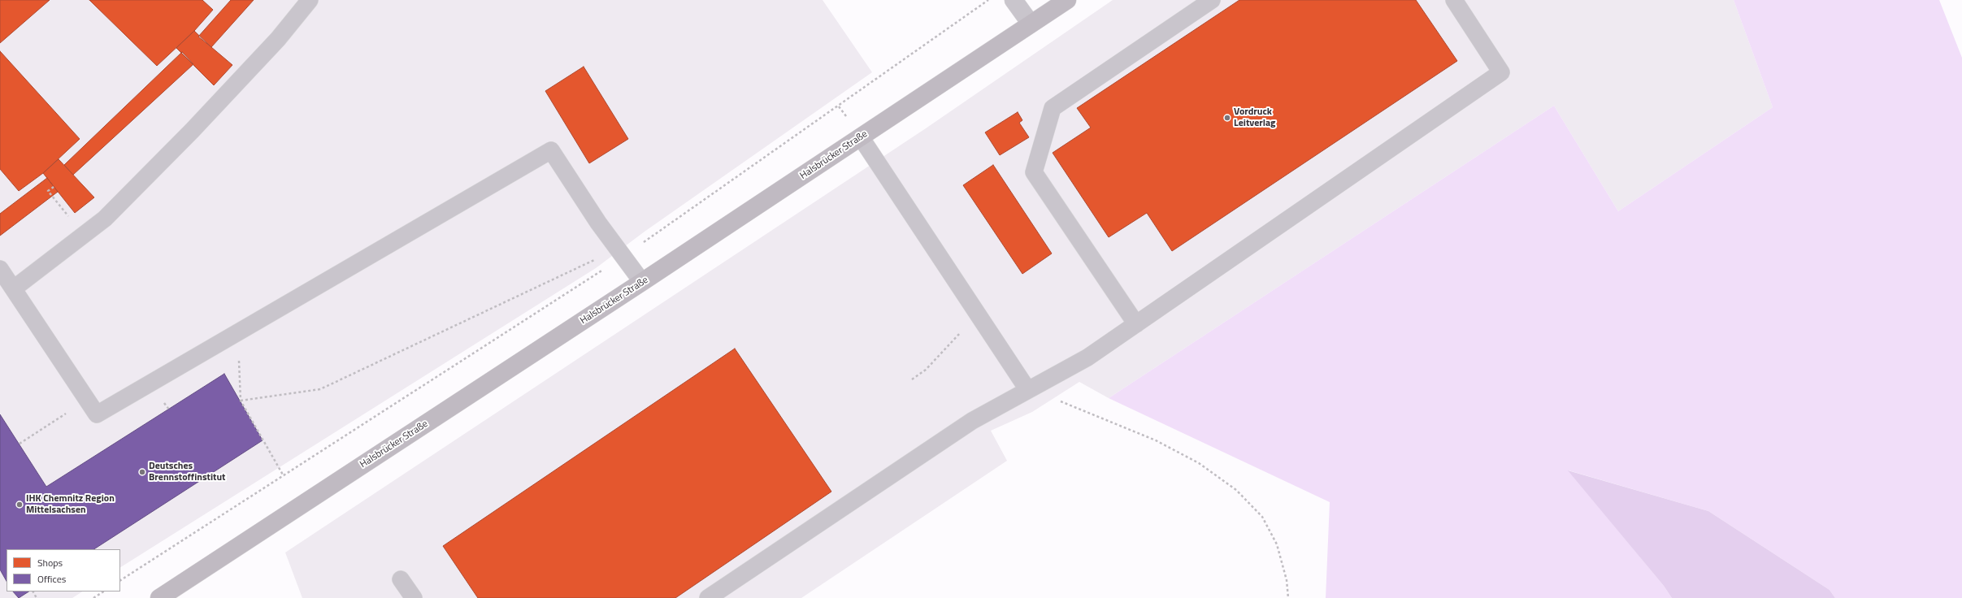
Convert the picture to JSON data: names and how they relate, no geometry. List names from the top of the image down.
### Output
{
  "streets": {
    "main road": ["Halsbrücker Straße"]
  },
  "places": ["Vordruck Leitverlag", "Deutsches Brennstoffinstitut", "IHK Chemnitz Region Mittelsachsen"],
  "legend": ["Shops", "Offices"]
}
